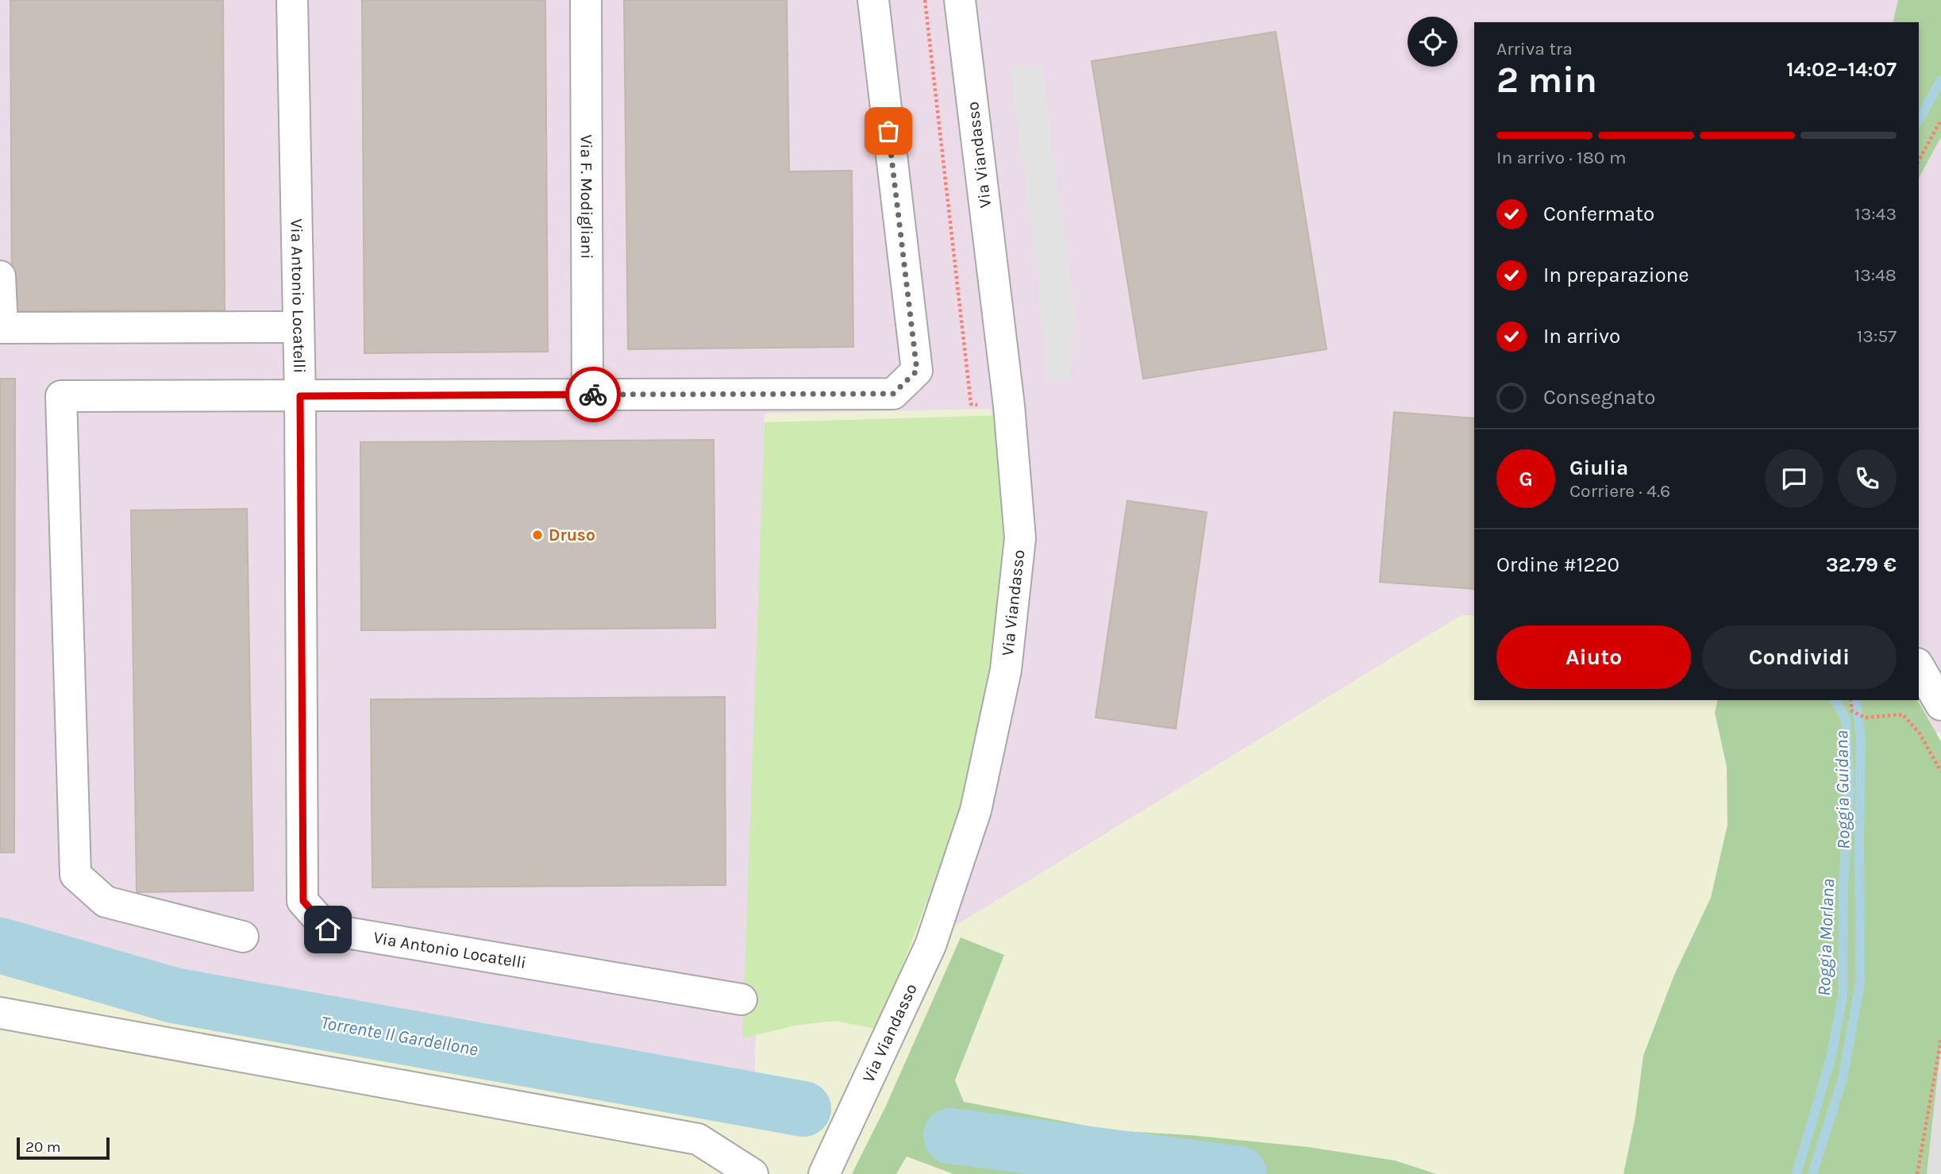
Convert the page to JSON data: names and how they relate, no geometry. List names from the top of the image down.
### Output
{
  "streets": {
    "street": ["Via Viandasso", "Via F. Modigliani", "Via Antonio Locatelli"]
  },
  "water": ["Roggia Guidana", "Roggia Morlana", "Torrente Il Gardellone"],
  "places": ["Druso"],
  "scale_bar": "20 m",
  "page": {
    "heading": ["2 min", "Arriva tra", "14:02–14:07"],
    "panel": [
      "Giulia",
      "Corriere · 4.6",
      "Ordine #1220",
      "32.79 €"
    ],
    "bar": "In arrivo · 180 m",
    "list": [
      ["Confermato", "13:43"],
      ["In preparazione", "13:48"],
      ["In arrivo", "13:57"],
      "Consegnato"
    ],
    "round": "G",
    "buttons": ["Aiuto", "Condividi"],
    "scale": "20 m"
  }
}
